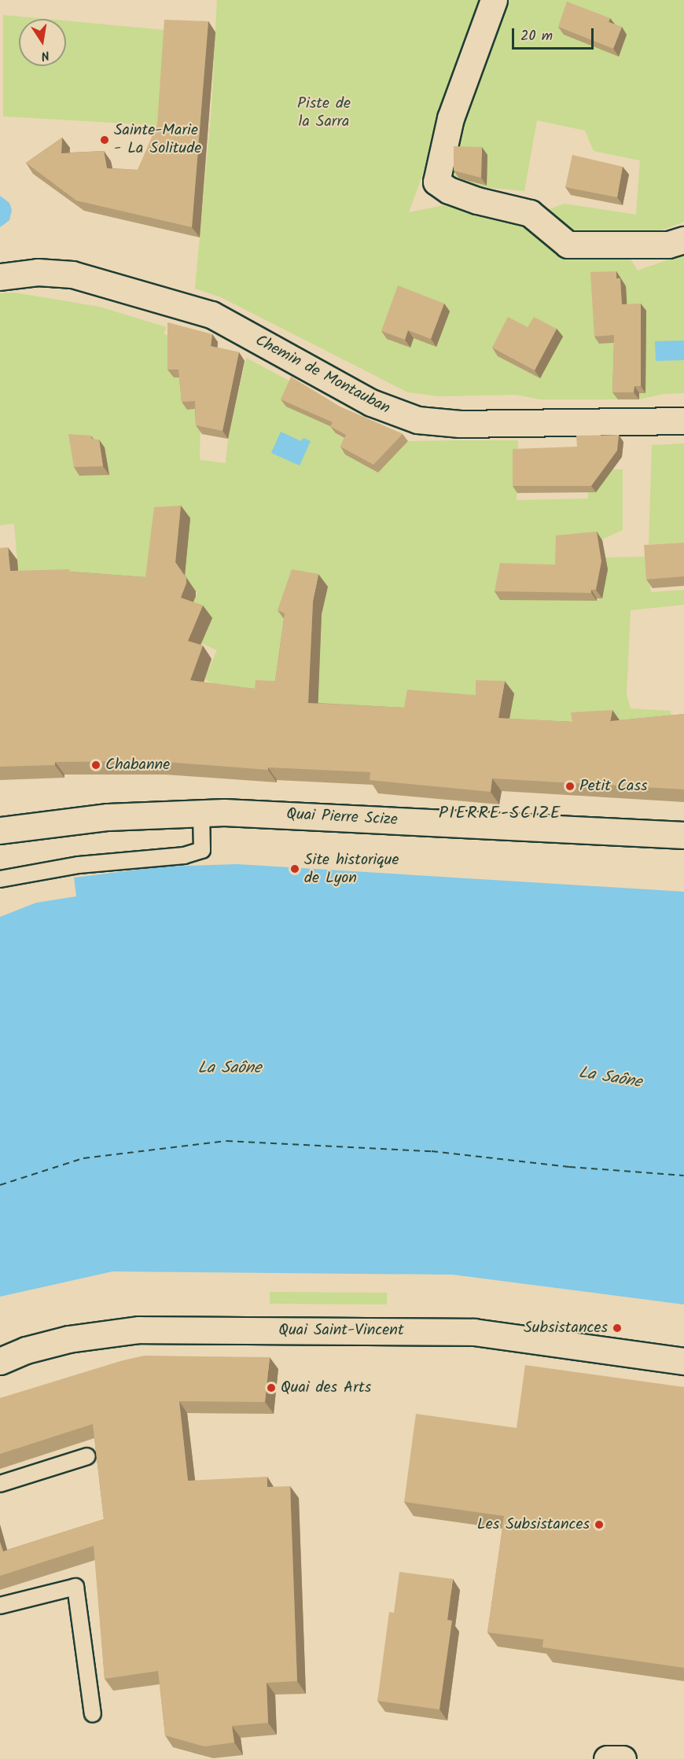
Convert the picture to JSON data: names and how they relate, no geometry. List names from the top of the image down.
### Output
{
  "streets": {
    "main road": ["Chemin de Montauban", "Quai Pierre Scize", "Quai Saint-Vincent"]
  },
  "districts": ["PIERRE-SCIZE"],
  "water": ["La Saône"],
  "parks": ["Piste de la Sarra"],
  "places": [
    "Sainte-Marie - La Solitude",
    "Chabanne",
    "Petit Cass",
    "Site historique de Lyon",
    "Subsistances",
    "Quai des Arts",
    "Les Subsistances"
  ],
  "scale_bar": "20 m",
  "north": "bottom"
}
